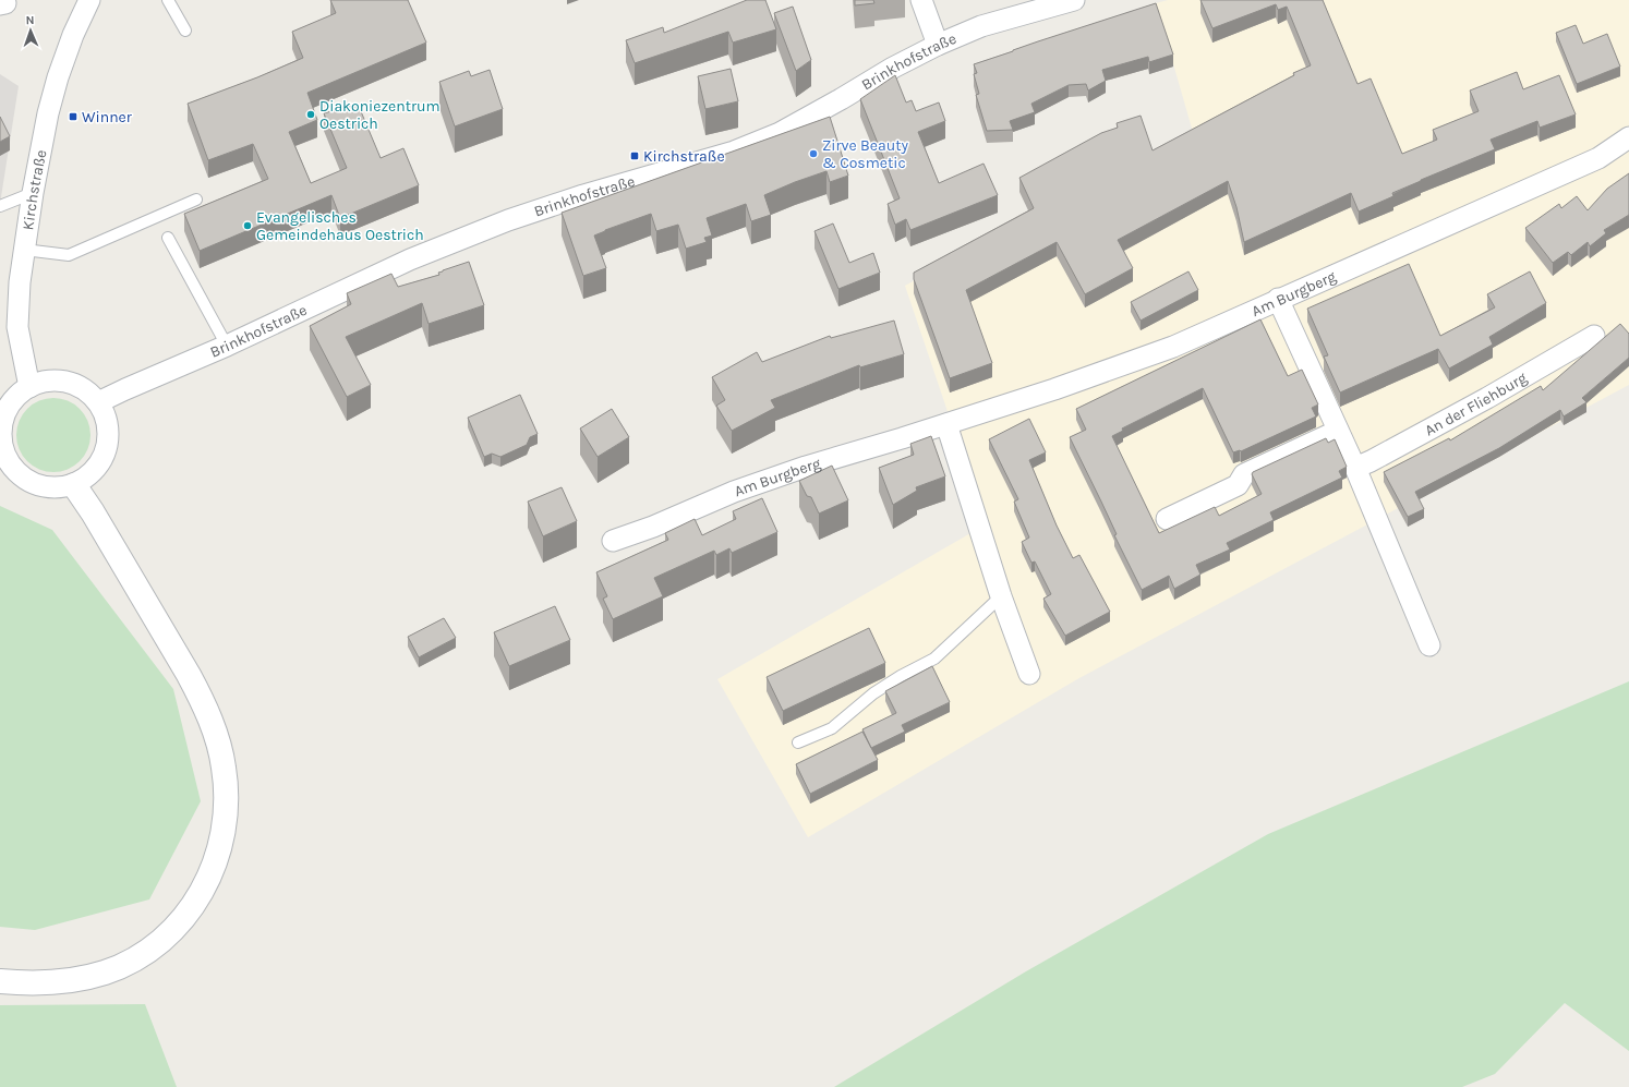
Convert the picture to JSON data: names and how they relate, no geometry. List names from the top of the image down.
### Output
{
  "streets": {
    "street": [
      "Brinkhofstraße",
      "Kirchstraße",
      "Am Burgberg",
      "An der Fliehburg"
    ]
  },
  "crossings": [
    ["Brinkhofstraße", "Kirchstraße"]
  ],
  "places": {
    "other": ["Diakoniezentrum Oestrich", "Zirve Beauty & Cosmetic", "Evangelisches Gemeindehaus Oestrich"],
    "transit": ["Winner", "Kirchstraße"]
  },
  "north": "top"
}
